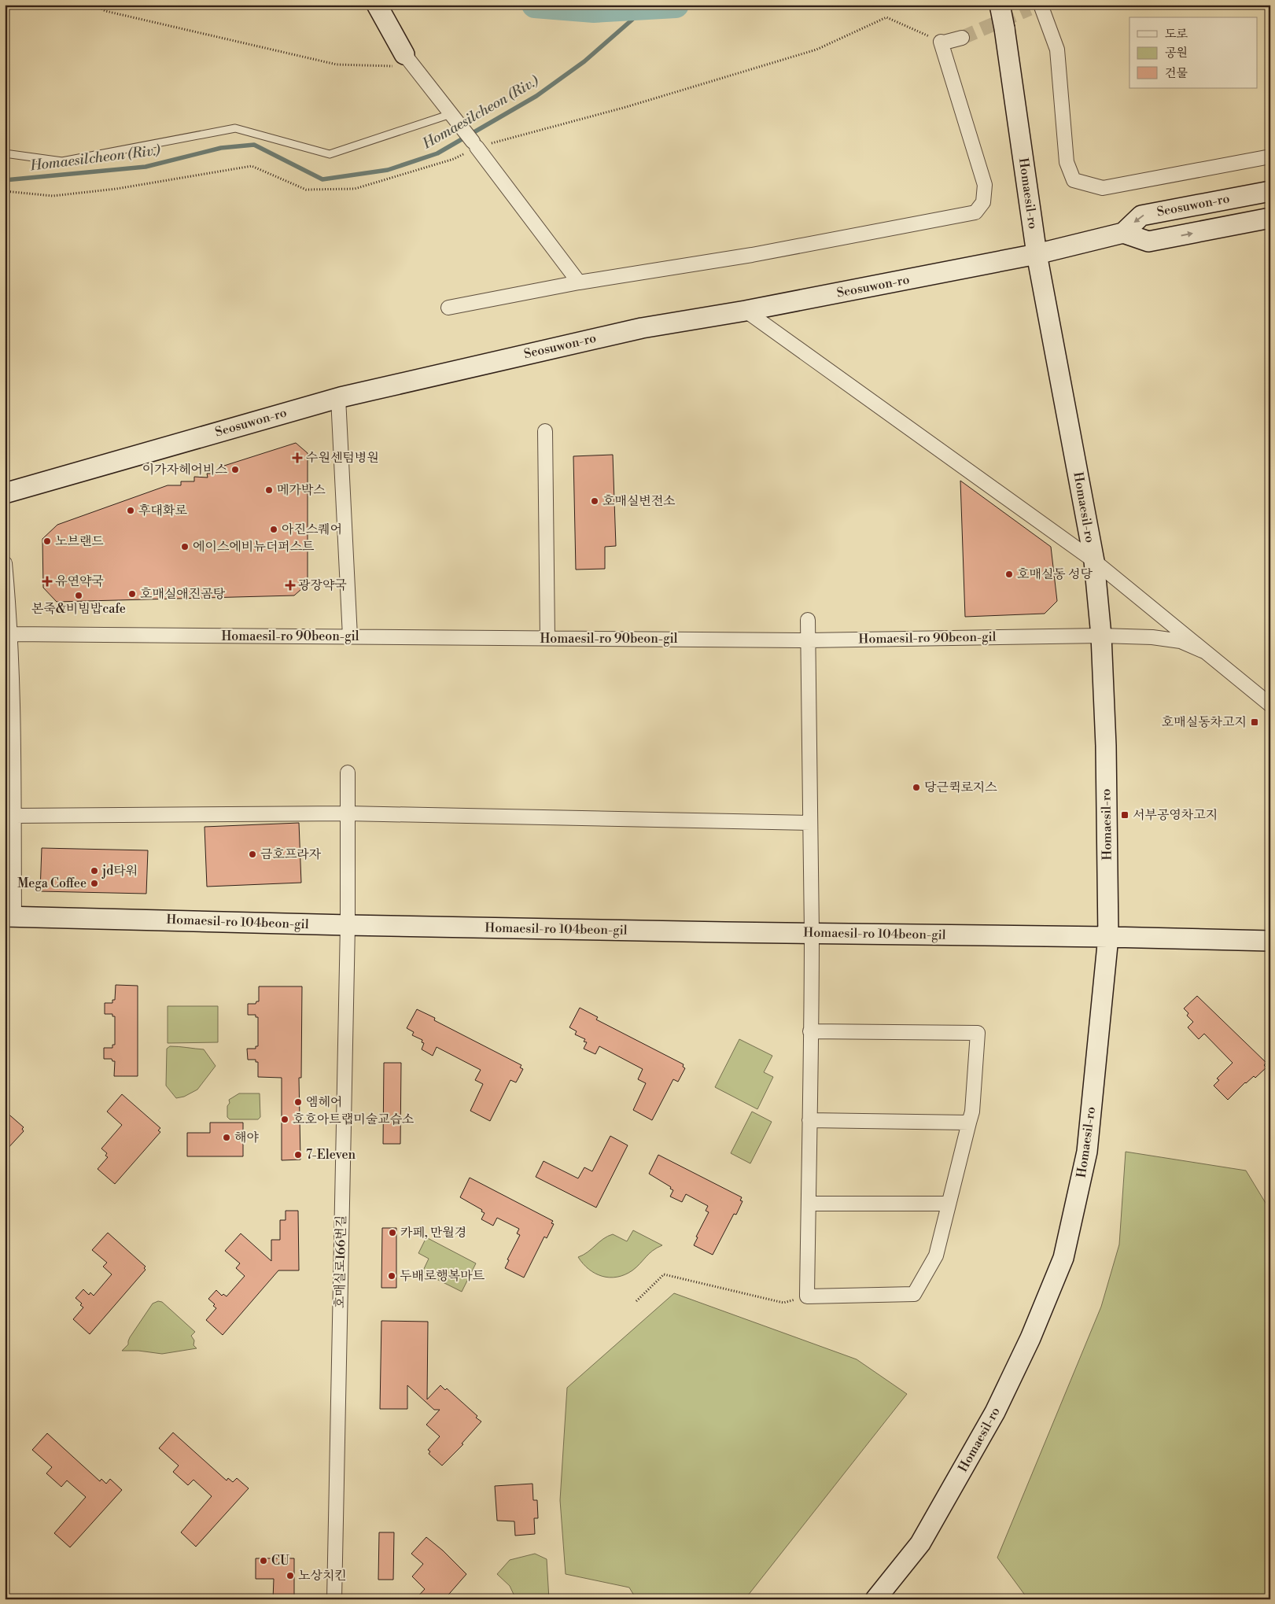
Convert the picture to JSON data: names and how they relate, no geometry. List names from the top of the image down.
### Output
{
  "streets": {
    "street": [
      "Homaesil-ro",
      "Seosuwon-ro",
      "Homaesil-ro 90beon-gil",
      "Homaesil-ro 104beon-gil",
      "호매실로166번길"
    ]
  },
  "crossings": [
    ["Homaesil-ro", "Seosuwon-ro"],
    ["Homaesil-ro", "Homaesil-ro 90beon-gil"],
    ["Homaesil-ro", "Homaesil-ro 104beon-gil"],
    ["Homaesil-ro 104beon-gil", "호매실로166번길"]
  ],
  "water": ["Homaesilcheon (Riv.)"],
  "places": {
    "health": ["수원센텀병원", "유연약국", "광장약국"],
    "other": [
      "이가자헤어비스",
      "메가박스",
      "호매실변전소",
      "후대화로",
      "아진스퀘어",
      "노브랜드",
      "에이스에비뉴더퍼스트",
      "호매실동 성당",
      "호매실애진곰탕",
      "본죽&비빔밥cafe",
      "당근퀵로지스",
      "금호프라자",
      "jd타워",
      "Mega Coffee",
      "엠헤어",
      "호호아트랩미술교습소",
      "해야",
      "7-Eleven",
      "카페, 만월경",
      "두배로행복마트",
      "CU",
      "노상치킨"
    ],
    "transit": ["호매실동차고지", "서부공영차고지"]
  },
  "legend": ["도로", "공원", "건물"]
}
